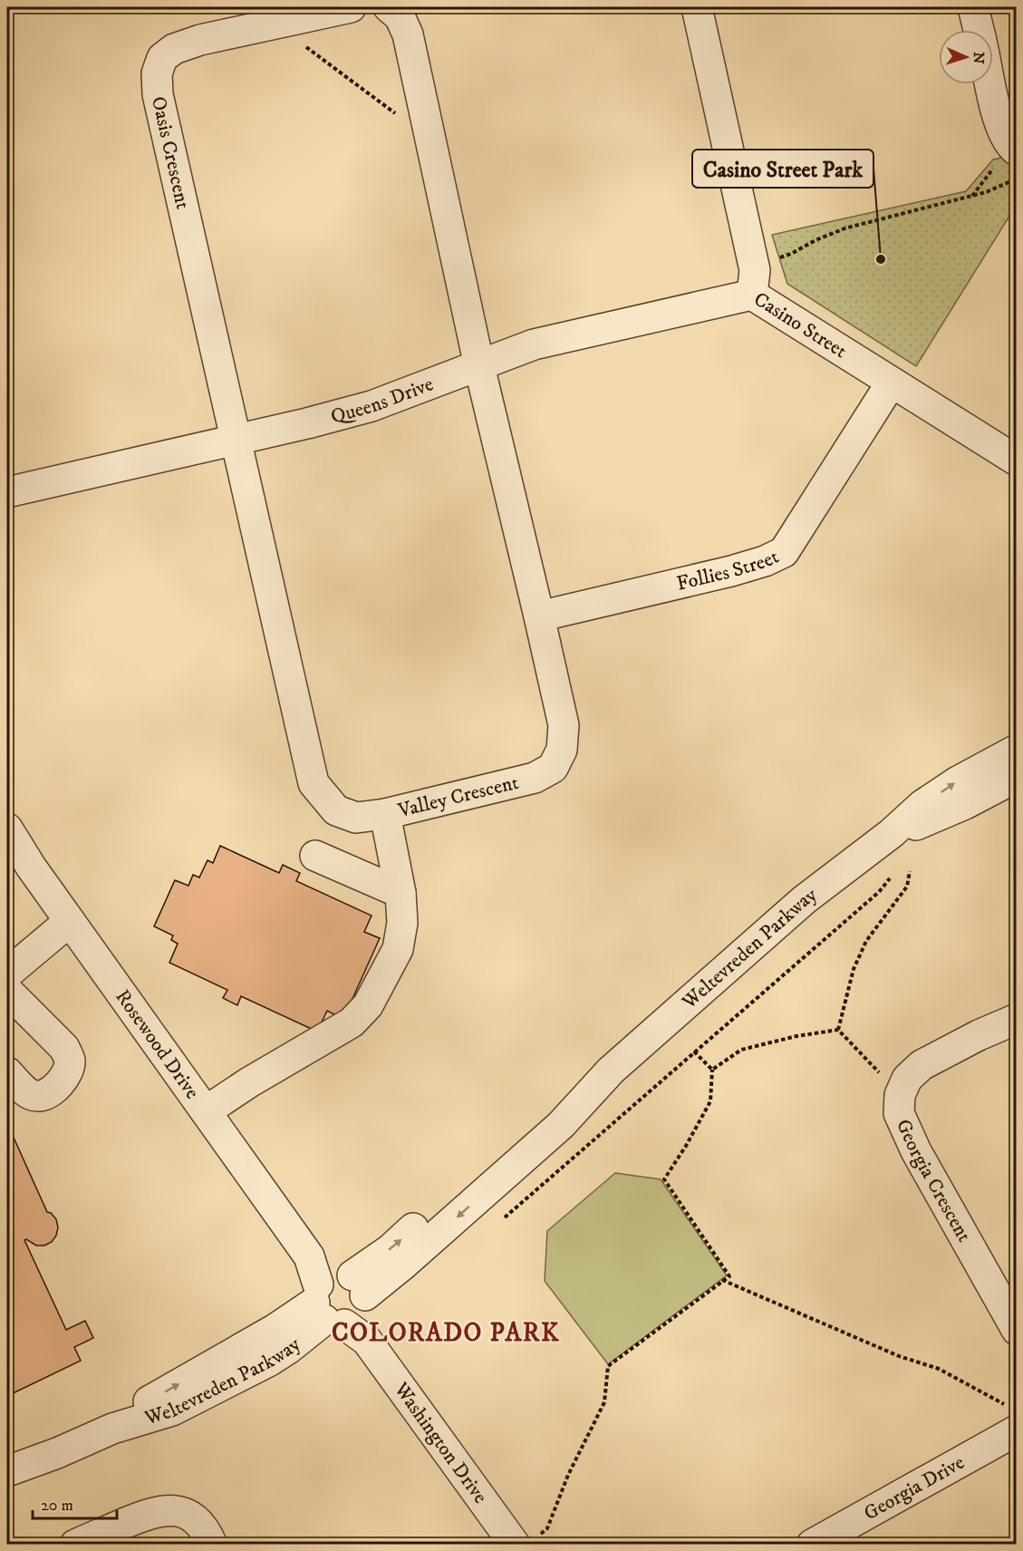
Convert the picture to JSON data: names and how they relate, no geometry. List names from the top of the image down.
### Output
{
  "streets": {
    "street": [
      "Oasis Crescent",
      "Casino Street",
      "Queens Drive",
      "Follies Street",
      "Valley Crescent",
      "Weltevreden Parkway",
      "Rosewood Drive",
      "Georgia Crescent",
      "Washington Drive",
      "Georgia Drive"
    ]
  },
  "crossings": [
    ["Oasis Crescent", "Queens Drive"],
    ["Oasis Crescent", "Valley Crescent"],
    ["Casino Street", "Queens Drive"],
    ["Casino Street", "Follies Street"],
    ["Queens Drive", "Valley Crescent"],
    ["Follies Street", "Valley Crescent"],
    ["Weltevreden Parkway", "Rosewood Drive"],
    ["Weltevreden Parkway", "Washington Drive"],
    ["Rosewood Drive", "Washington Drive"]
  ],
  "districts": ["COLORADO PARK"],
  "places": ["Casino Street Park"],
  "scale_bar": "20 m",
  "north": "right"
}
